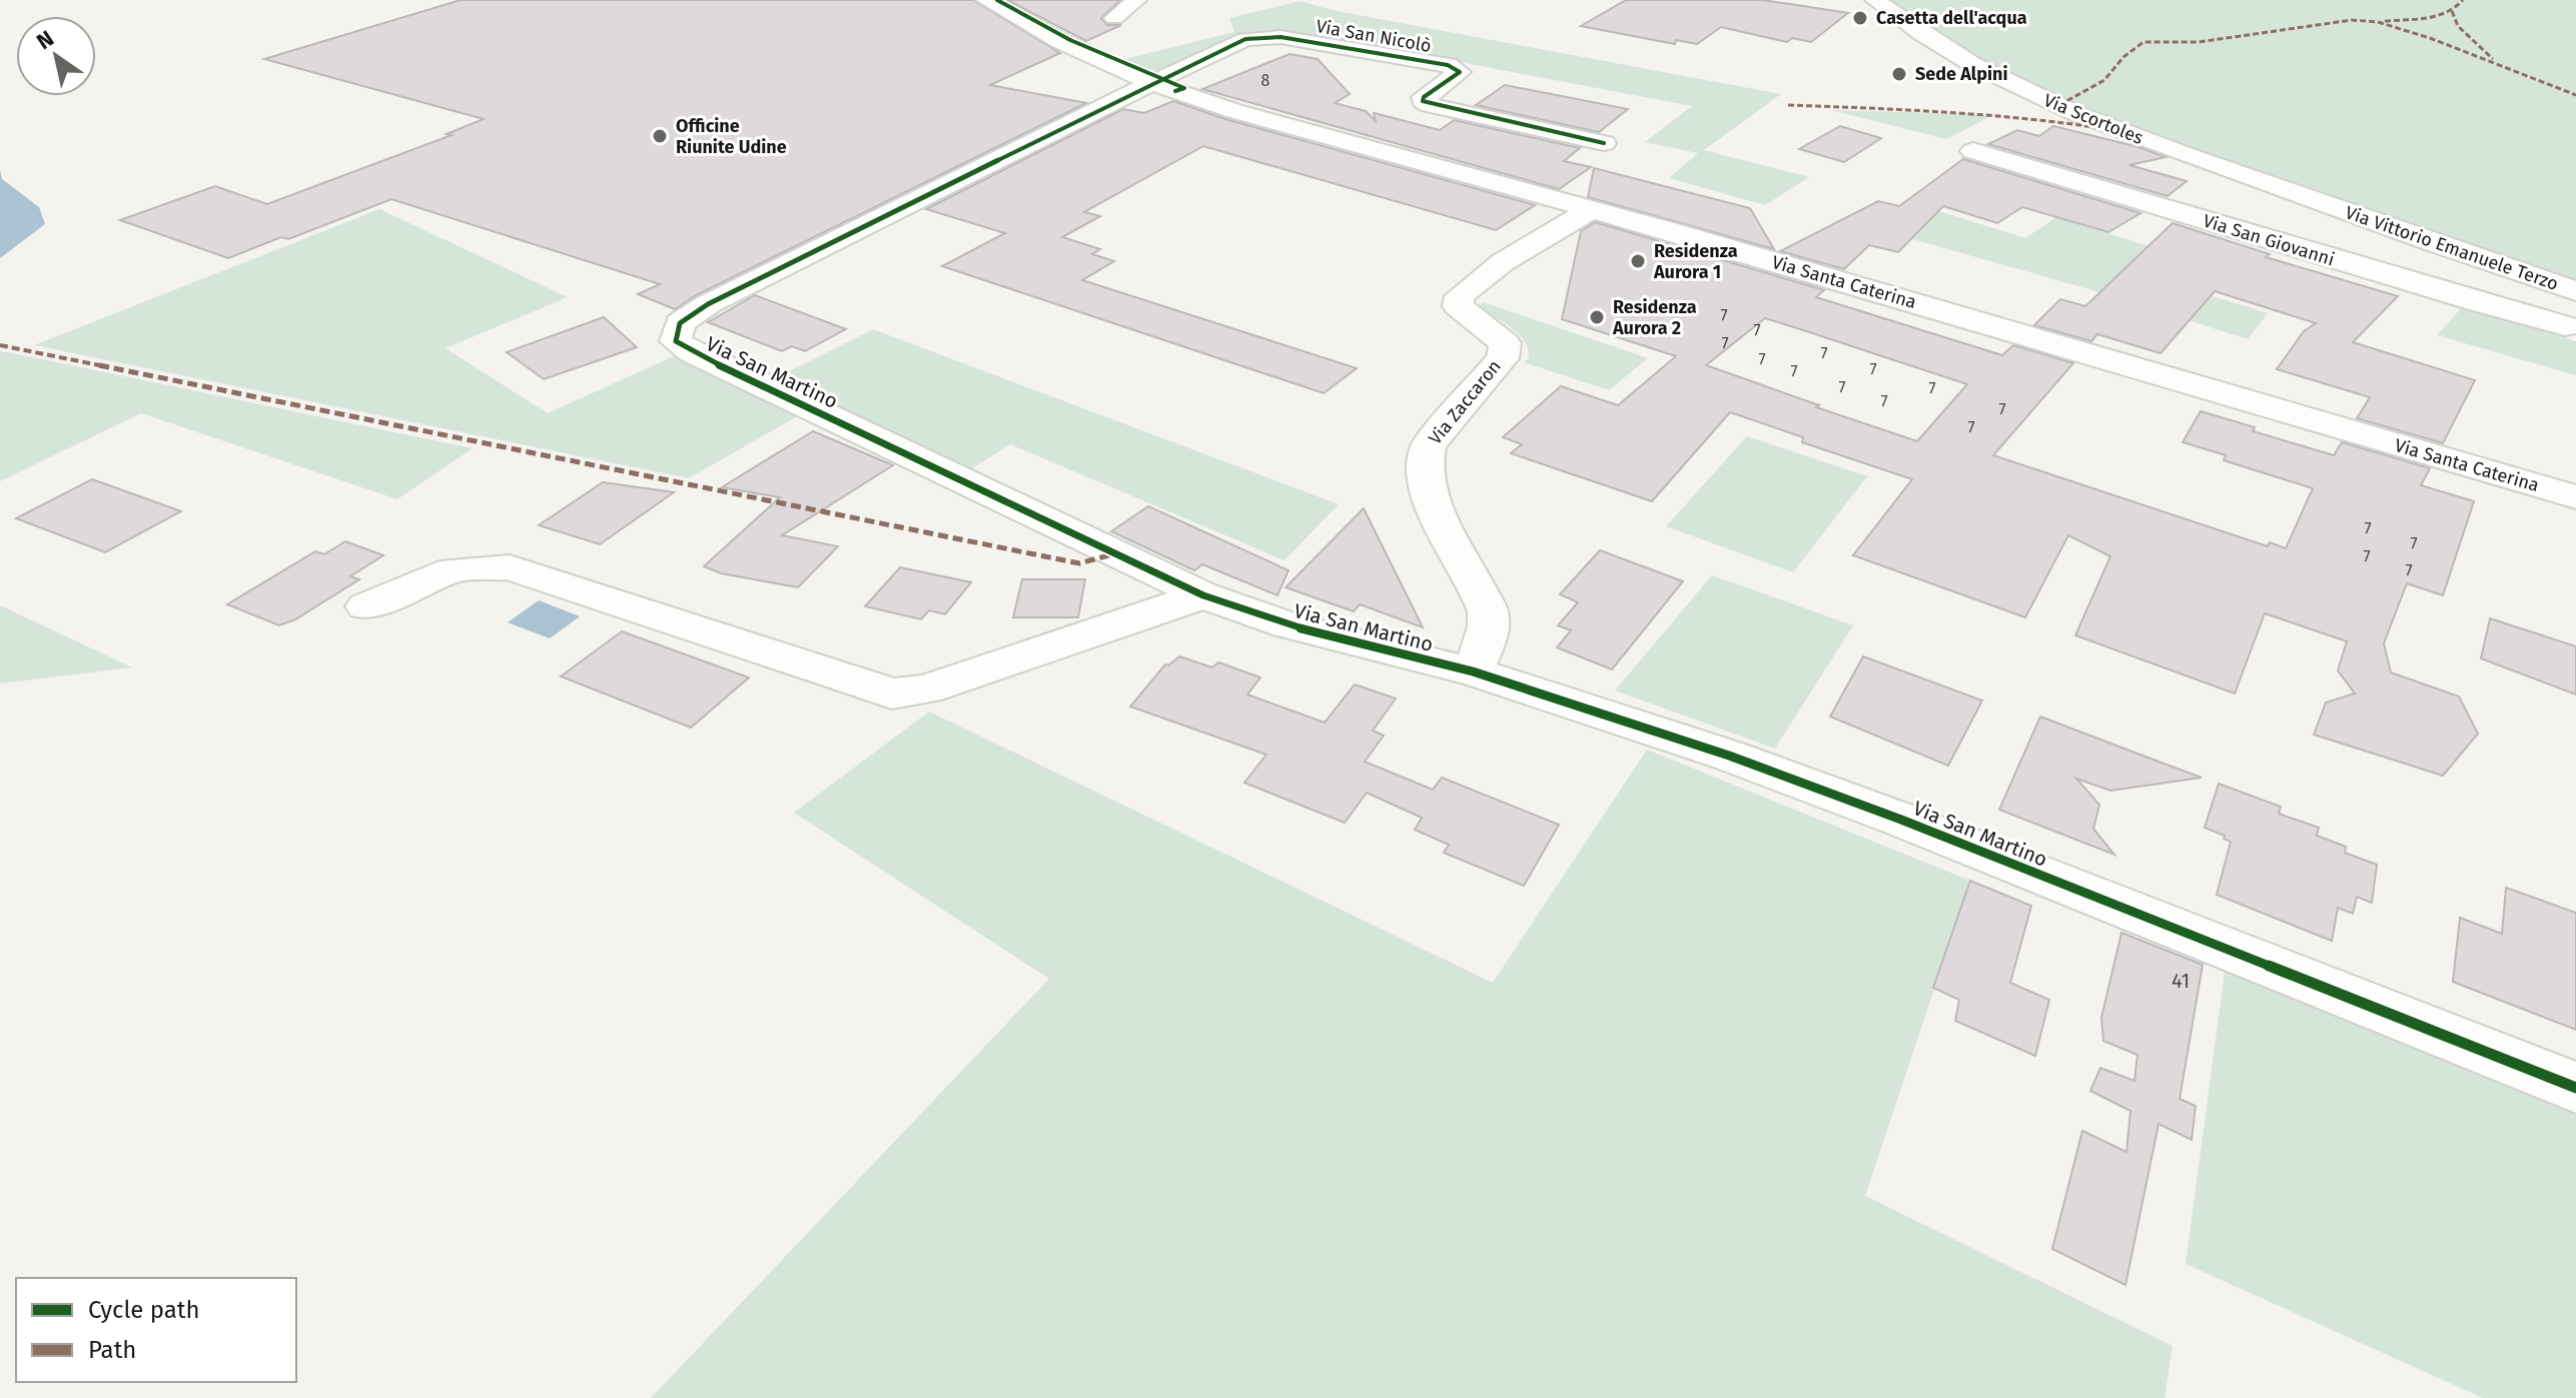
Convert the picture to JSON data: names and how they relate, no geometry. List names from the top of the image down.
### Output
{
  "streets": {
    "street": [
      "Via San Nicolò",
      "Via Scortoles",
      "Via San Giovanni",
      "Via Vittorio Emanuele Terzo",
      "Via Santa Caterina",
      "Via San Martino",
      "Via Zaccaron"
    ]
  },
  "crossings": [
    ["Via San Nicolò", "Via Santa Caterina"],
    ["Via San Nicolò", "Via San Martino"],
    ["Via Scortoles", "Via San Giovanni"],
    ["Via Scortoles", "Via Vittorio Emanuele Terzo"],
    ["Via San Giovanni", "Via Vittorio Emanuele Terzo"],
    ["Via Santa Caterina", "Via San Martino"],
    ["Via Santa Caterina", "Via Zaccaron"],
    ["Via San Martino", "Via Zaccaron"]
  ],
  "places": [
    "Casetta dell'acqua",
    "Sede Alpini",
    "Officine Riunite Udine",
    "Residenza Aurora 1",
    "Residenza Aurora 2"
  ],
  "house_numbers": [
    "8",
    "7",
    "7",
    "7",
    "7",
    "7",
    "7",
    "7",
    "7",
    "7",
    "7",
    "7",
    "7",
    "7",
    "7",
    "7",
    "7",
    "41"
  ],
  "legend": ["Cycle path", "Path"],
  "north": "top left"
}
